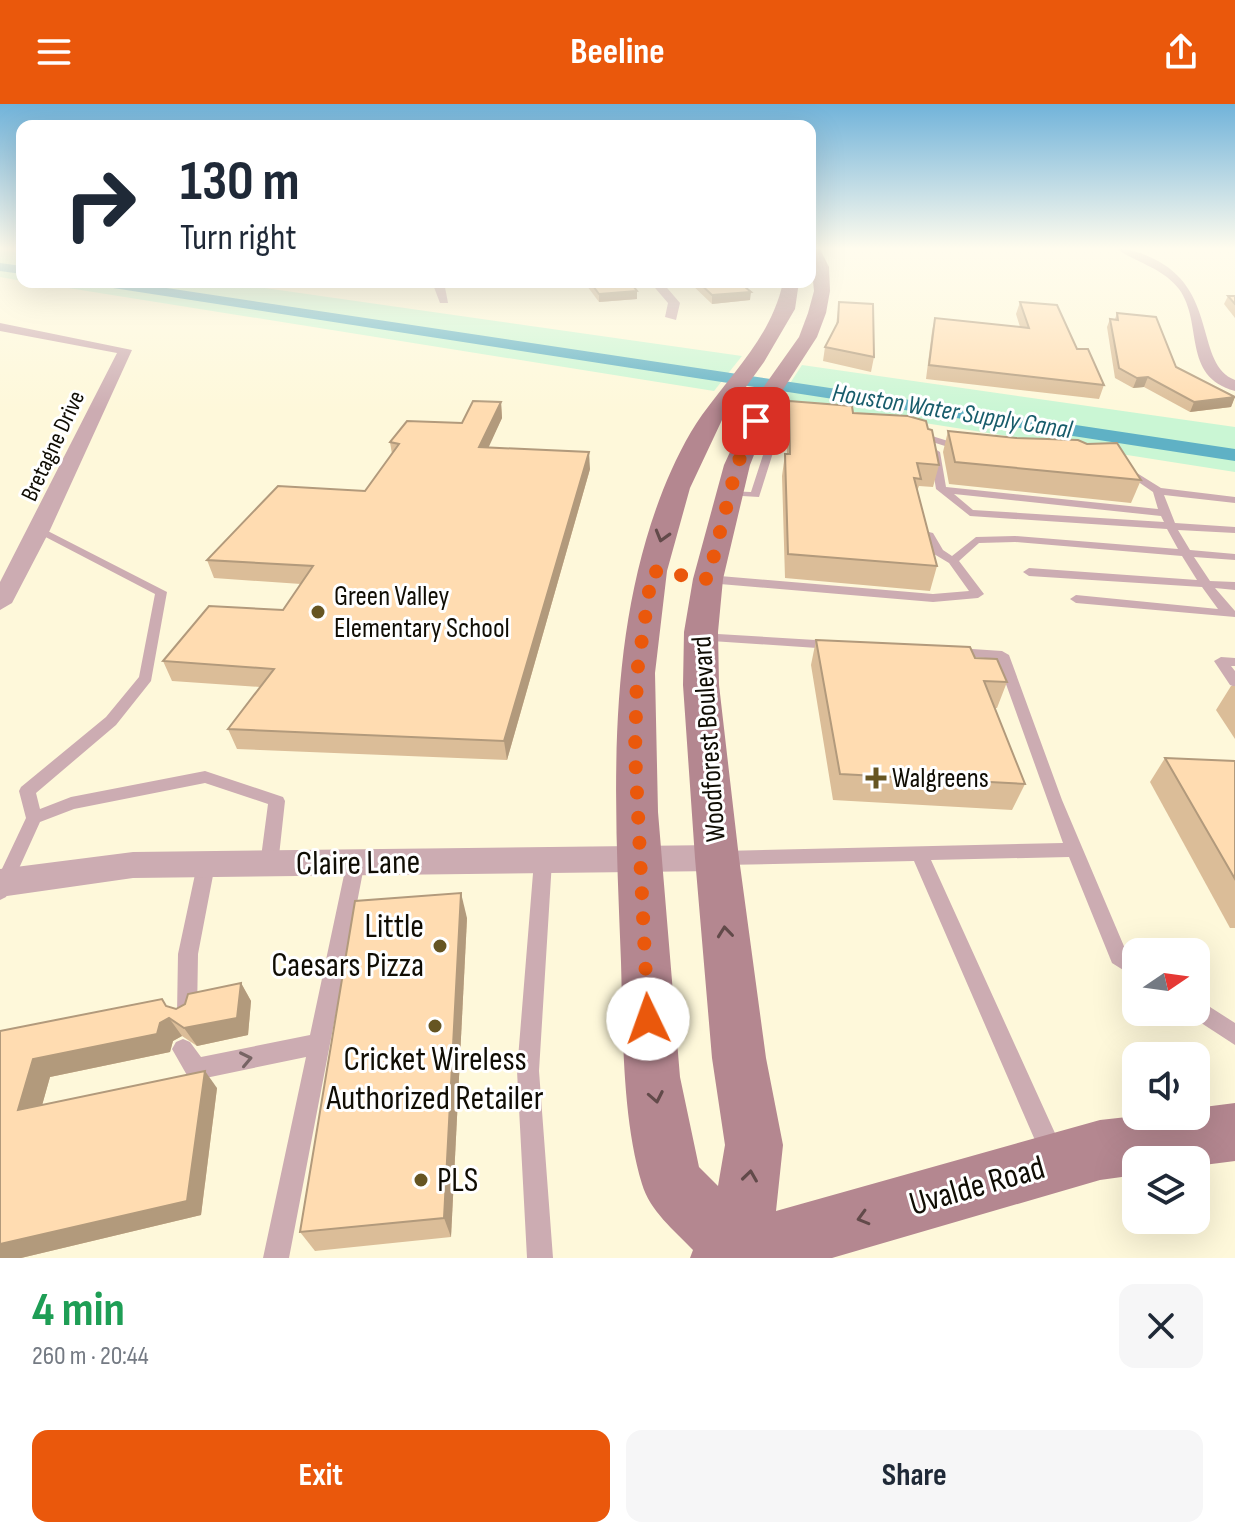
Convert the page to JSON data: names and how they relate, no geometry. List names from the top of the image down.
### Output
{
  "streets": {
    "main road": ["Woodforest Boulevard", "Uvalde Road"],
    "street": ["Bretagne Drive", "Claire Lane"]
  },
  "crossings": [
    ["Woodforest Boulevard", "Claire Lane"],
    ["Woodforest Boulevard", "Uvalde Road"]
  ],
  "one_way": ["Uvalde Road"],
  "water": ["Houston Water Supply Canal"],
  "places": {
    "other": [
      "Green Valley Elementary School",
      "Little Caesars Pizza",
      "Cricket Wireless Authorized Retailer",
      "PLS"
    ],
    "health": ["Walgreens"]
  },
  "north": "right",
  "page": {
    "header": "Beeline",
    "turn": ["130 m", "Turn right"],
    "heading": ["4 min", "260 m · 20:44"],
    "buttons": ["Exit", "Share"]
  }
}
